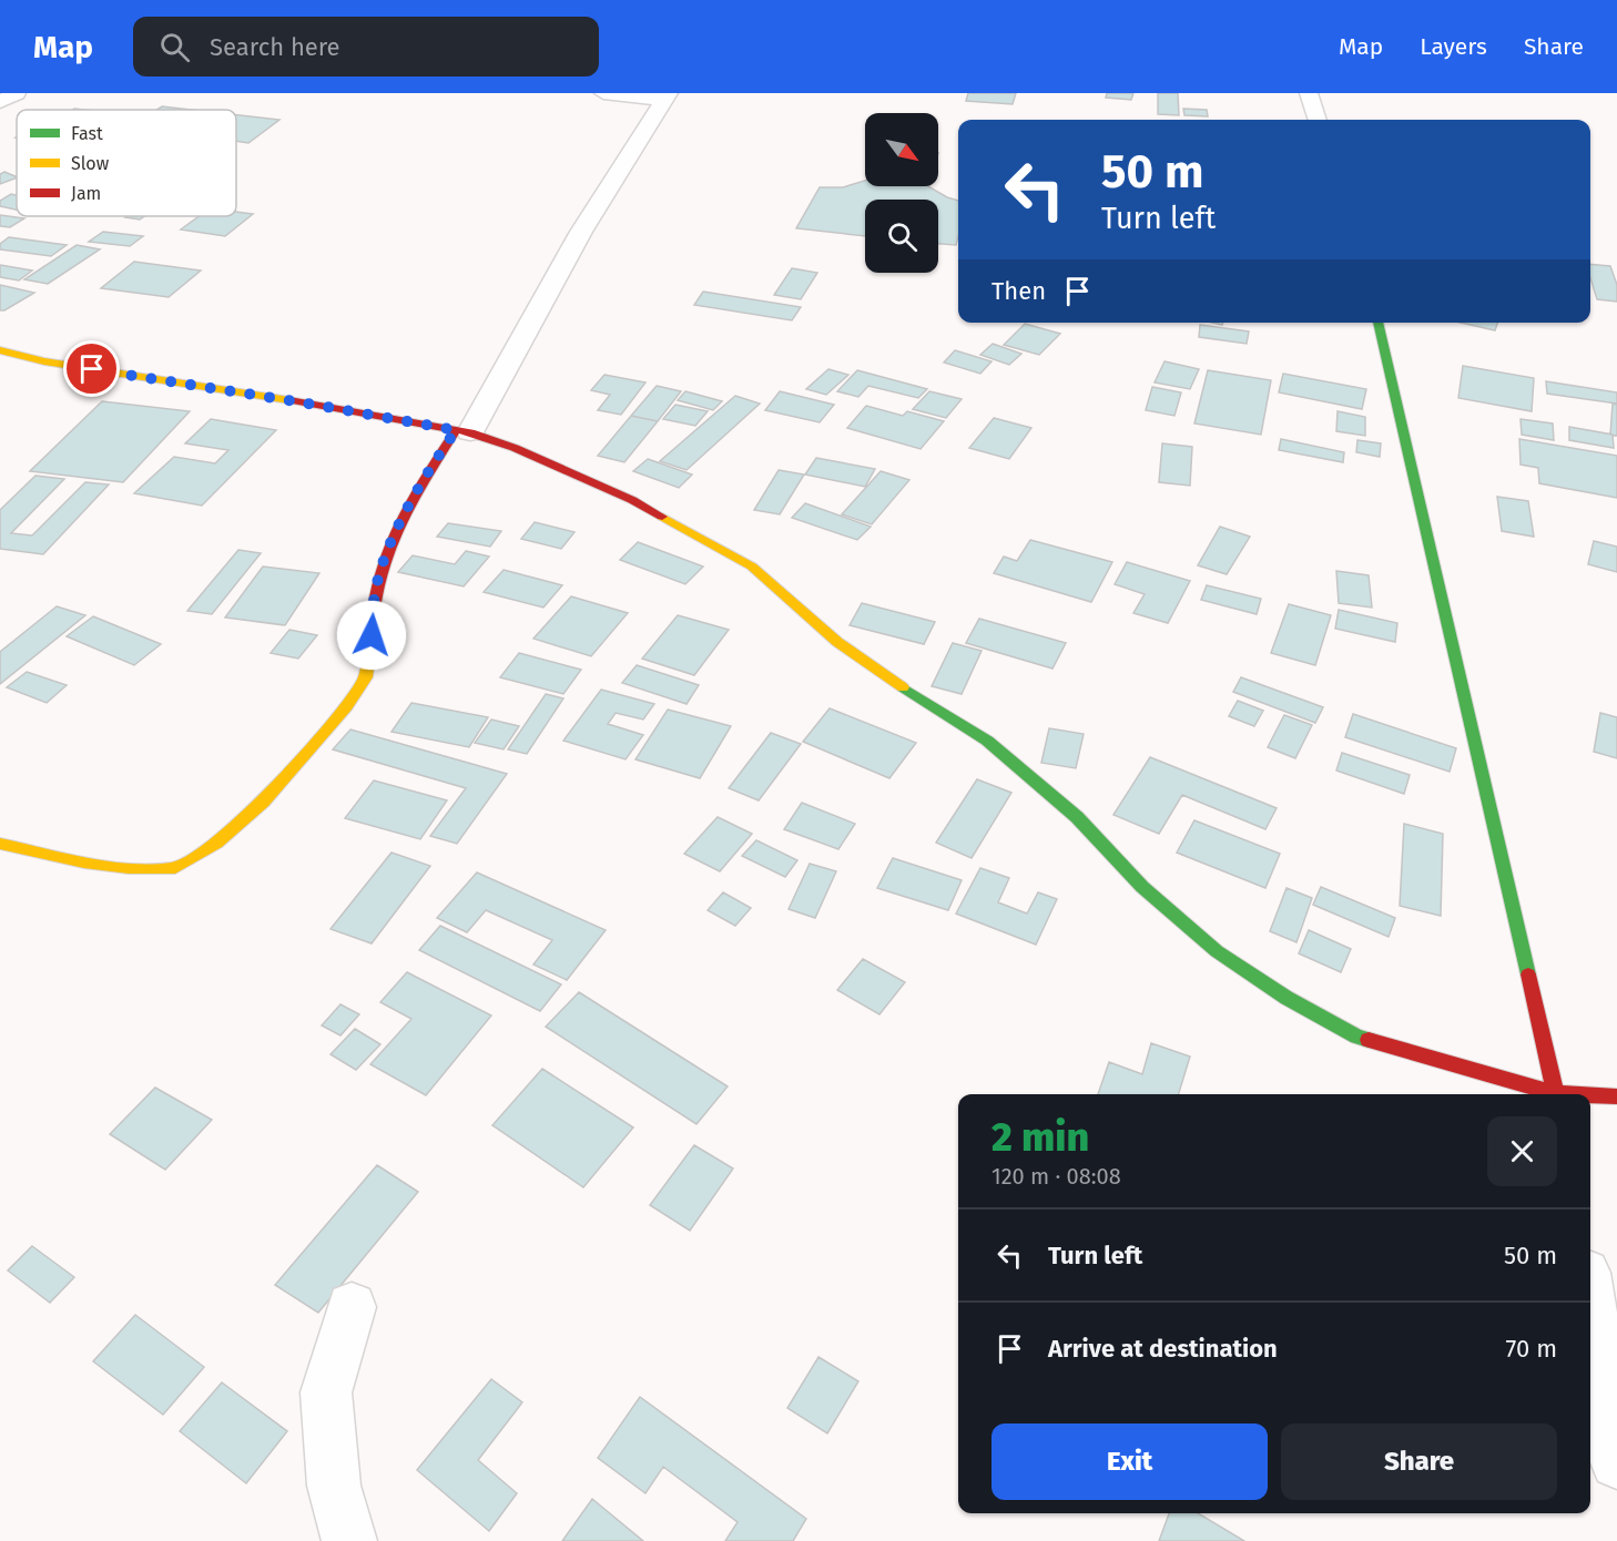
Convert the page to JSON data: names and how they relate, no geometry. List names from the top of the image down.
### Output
{
  "legend": ["Fast", "Slow", "Jam"],
  "north": "bottom right",
  "page": {
    "header": "Map",
    "search": "Search here",
    "nav": ["Map", "Layers", "Share"],
    "turn": ["50 m", "Turn left"],
    "then": "Then",
    "heading": ["2 min", "120 m · 08:08"],
    "list": [
      {
        "name": "Turn left",
        "value": "50 m"
      },
      {
        "name": "Arrive at destination",
        "value": "70 m"
      }
    ],
    "buttons": ["Exit", "Share"]
  }
}
